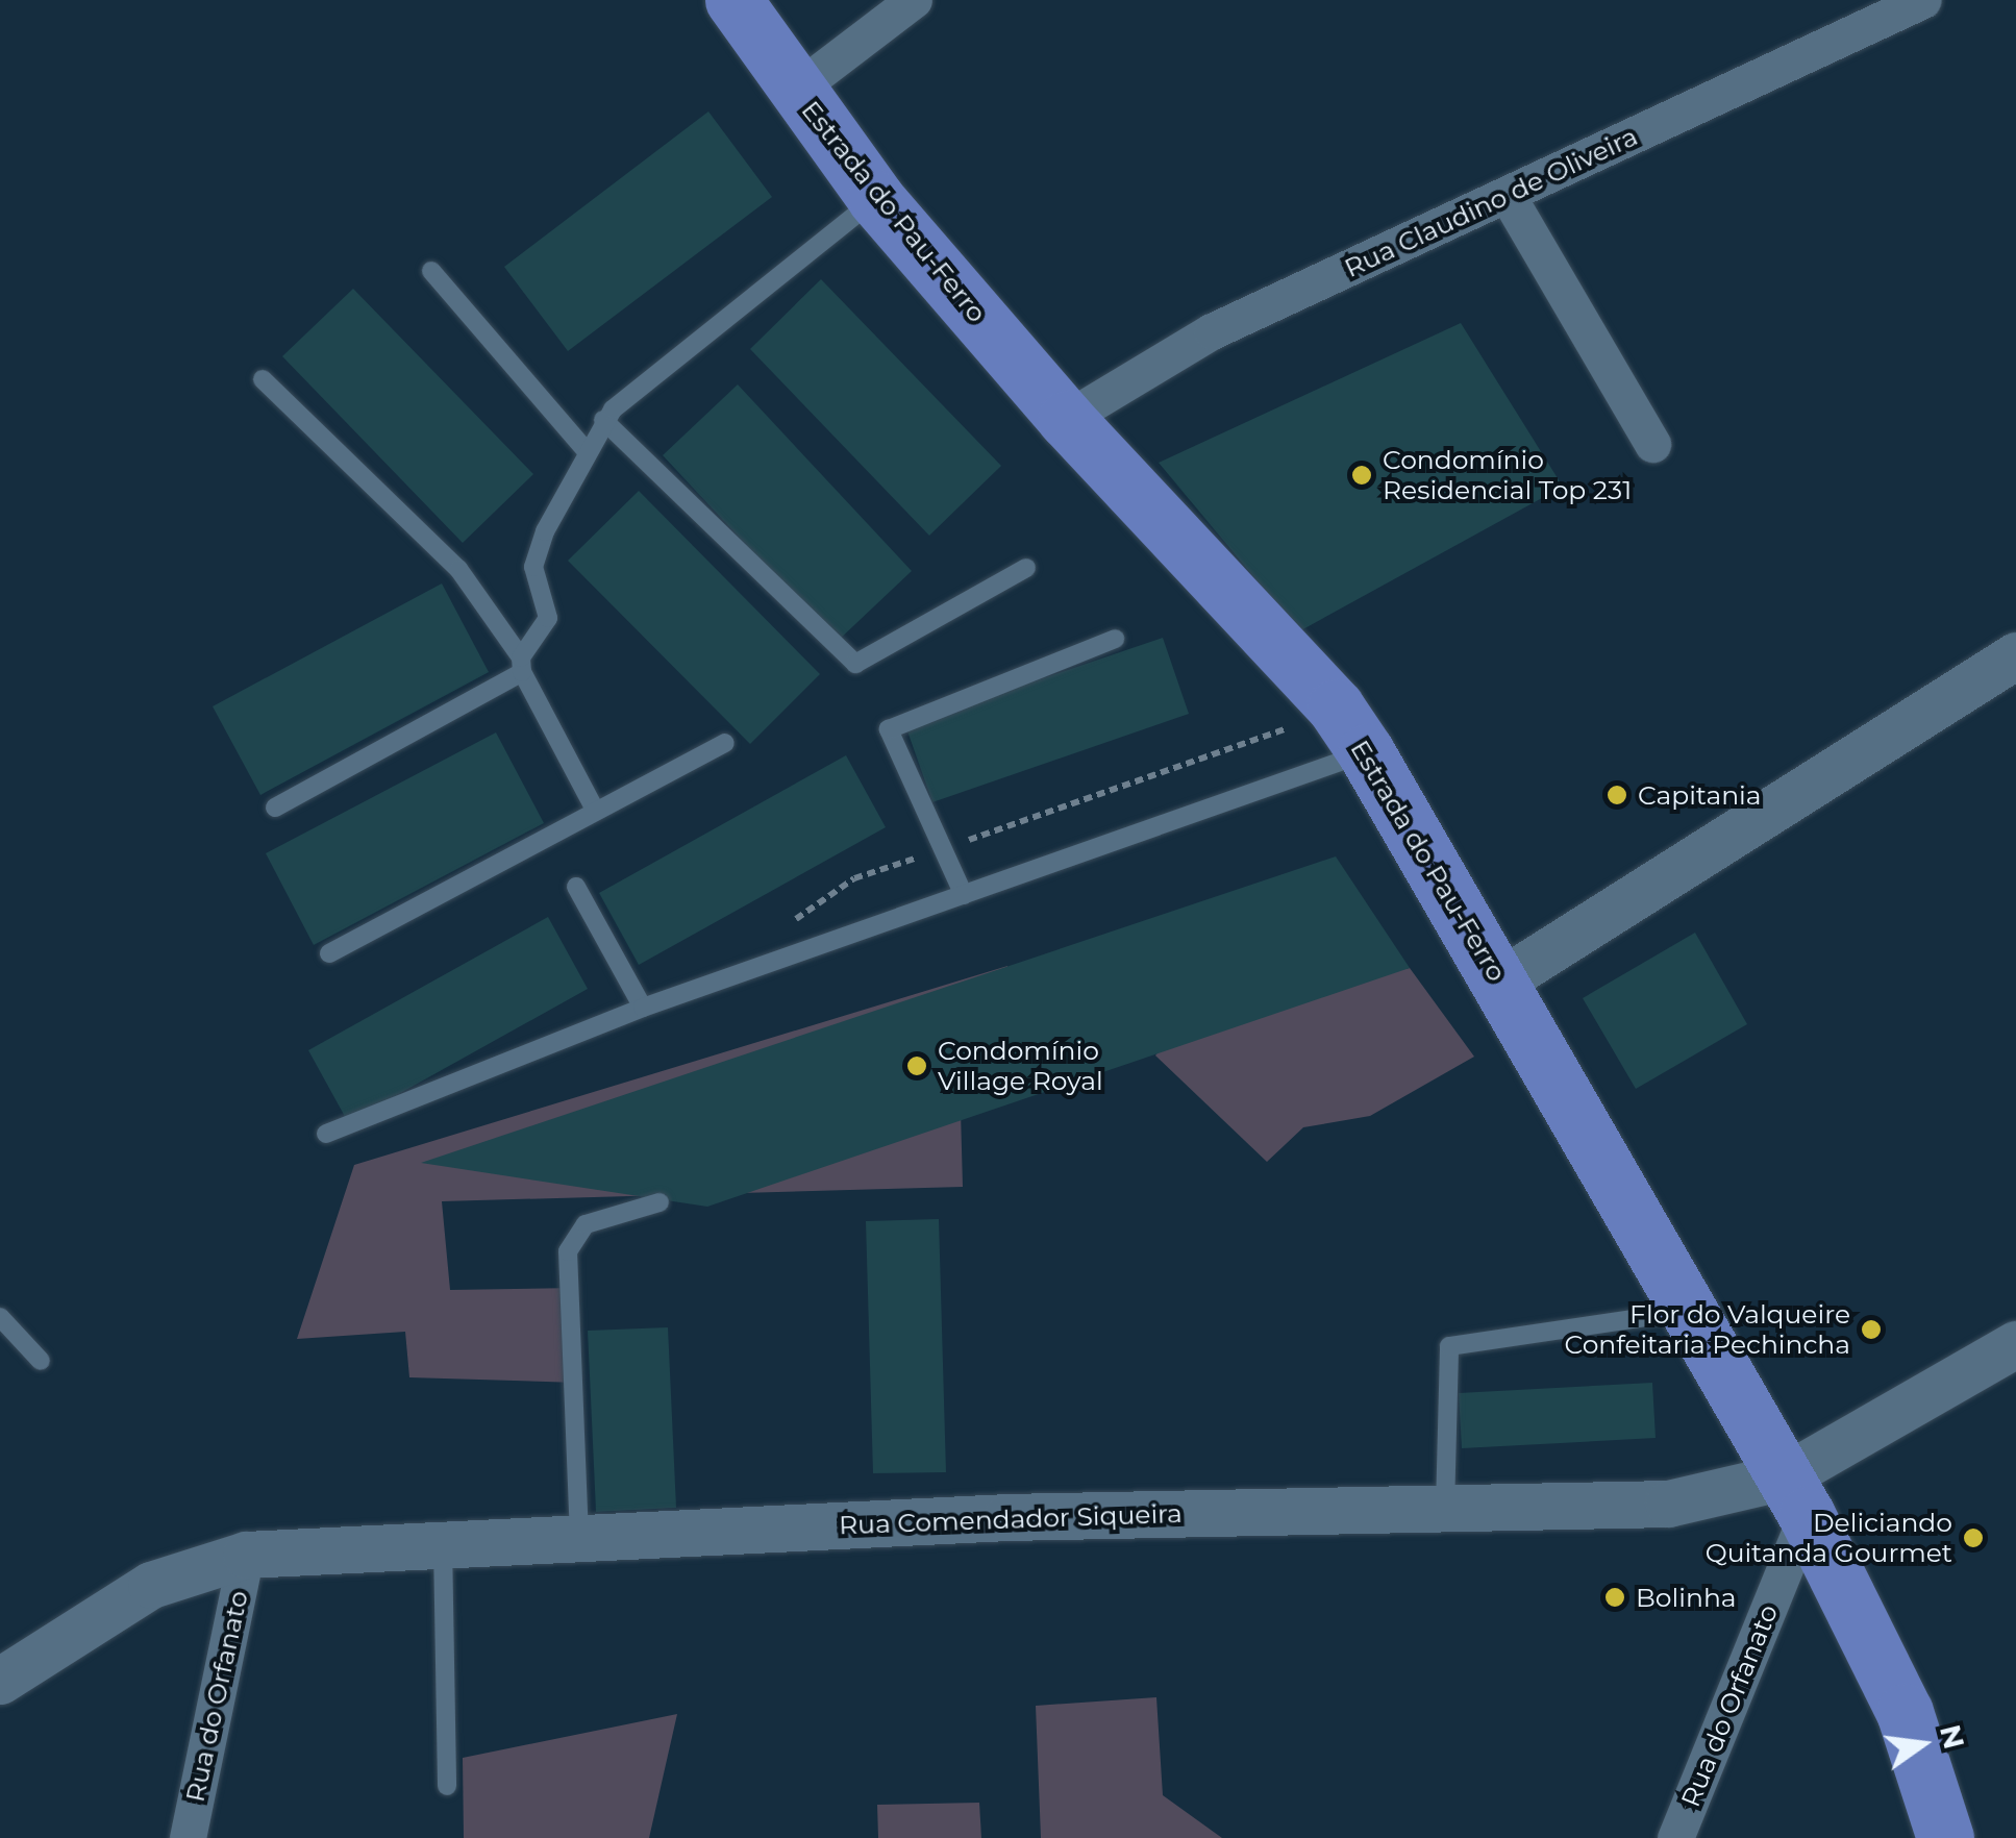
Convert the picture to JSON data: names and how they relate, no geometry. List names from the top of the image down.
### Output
{
  "streets": {
    "main road": ["Estrada do Pau-Ferro"],
    "street": ["Rua Claudino de Oliveira", "Rua Comendador Siqueira", "Rua do Orfanato"]
  },
  "crossings": [
    ["Rua Claudino de Oliveira", "Estrada do Pau-Ferro"],
    ["Estrada do Pau-Ferro", "Rua Comendador Siqueira"],
    ["Estrada do Pau-Ferro", "Rua do Orfanato"],
    ["Rua Comendador Siqueira", "Rua do Orfanato"]
  ],
  "places": [
    "Condomínio Residencial Top 231",
    "Capitania",
    "Condomínio Village Royal",
    "Flor do Valqueire Confeitaria Pechincha",
    "Deliciando Quitanda Gourmet",
    "Bolinha"
  ],
  "north": "right"
}
